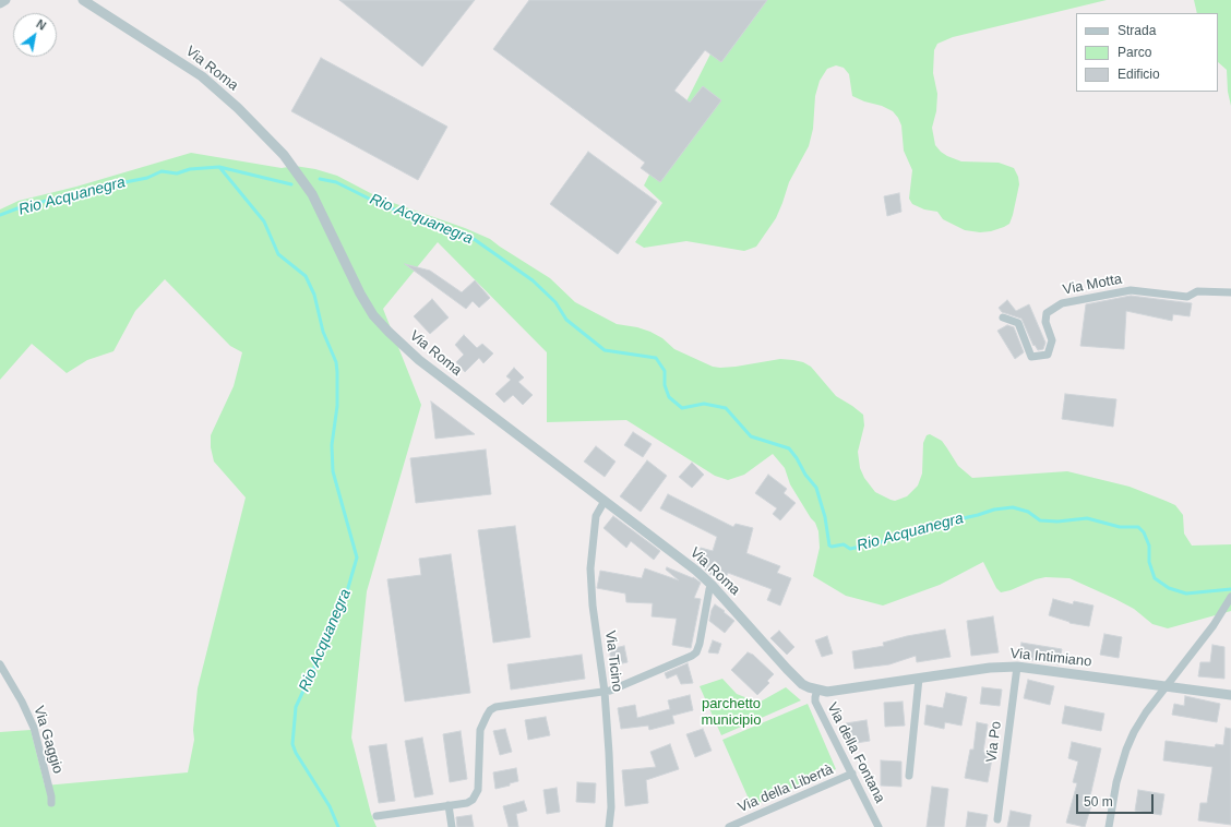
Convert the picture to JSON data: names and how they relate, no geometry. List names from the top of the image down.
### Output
{
  "streets": {
    "street": [
      "Via Roma",
      "Via Motta",
      "Via Intimiano",
      "Via Ticino",
      "Via Gaggio",
      "Via Po",
      "Via della Fontana",
      "Via della Libertà"
    ]
  },
  "crossings": [
    ["Via Roma", "Via Intimiano"],
    ["Via Roma", "Via Ticino"],
    ["Via Roma", "Via della Fontana"],
    ["Via Intimiano", "Via Po"],
    ["Via Intimiano", "Via della Fontana"],
    ["Via della Fontana", "Via della Libertà"]
  ],
  "water": ["Rio Acquanegra"],
  "parks": ["parchetto municipio"],
  "legend": ["Strada", "Parco", "Edificio"],
  "scale_bar": "50 m",
  "north": "top right"
}
